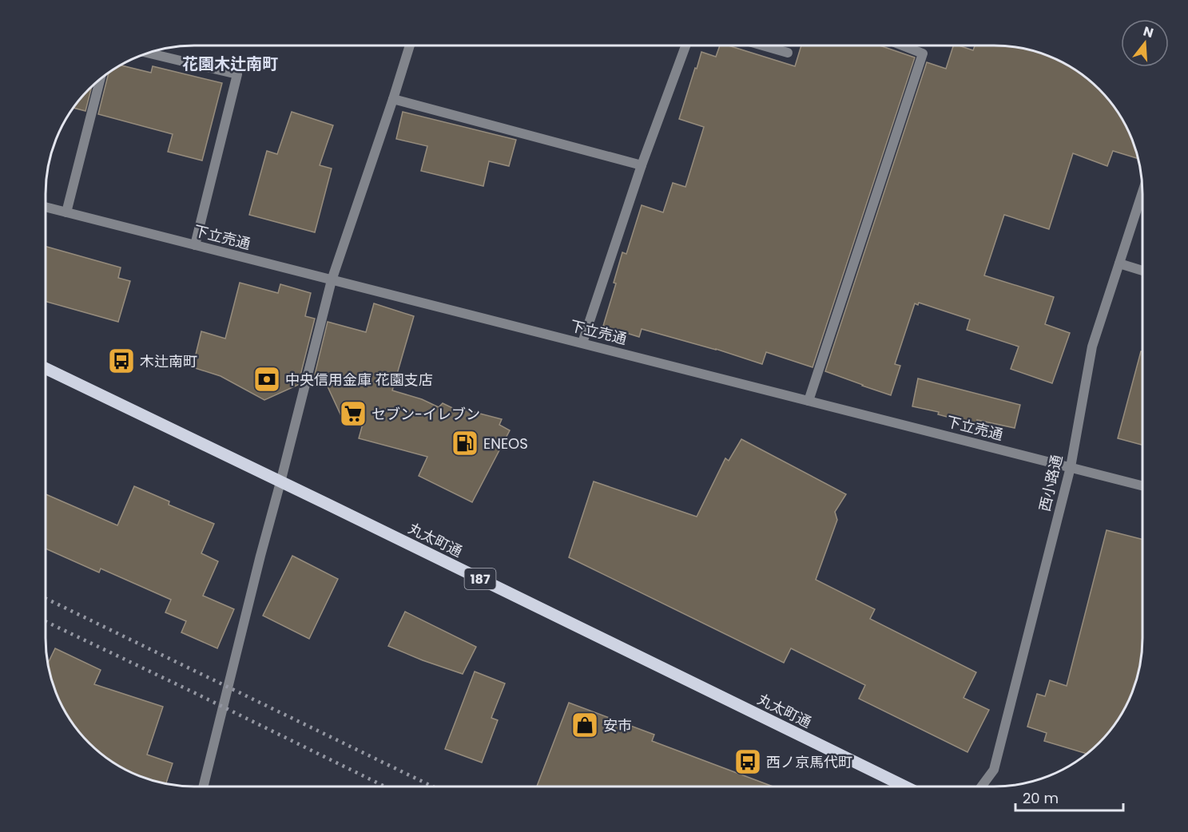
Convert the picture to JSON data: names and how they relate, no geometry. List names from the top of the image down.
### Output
{
  "streets": {
    "main road": ["丸太町通", "187"],
    "street": ["下立売通", "西小路通"]
  },
  "crossings": [
    ["下立売通", "西小路通"]
  ],
  "districts": ["花園木辻南町"],
  "places": {
    "bus stop": ["木辻南町", "西ノ京馬代町"],
    "bank": ["中央信用金庫 花園支店"],
    "supermarket": ["セブン-イレブン"],
    "fuel station": ["ENEOS"],
    "shop": ["安市"]
  },
  "scale_bar": "20 m",
  "north": "top"
}
